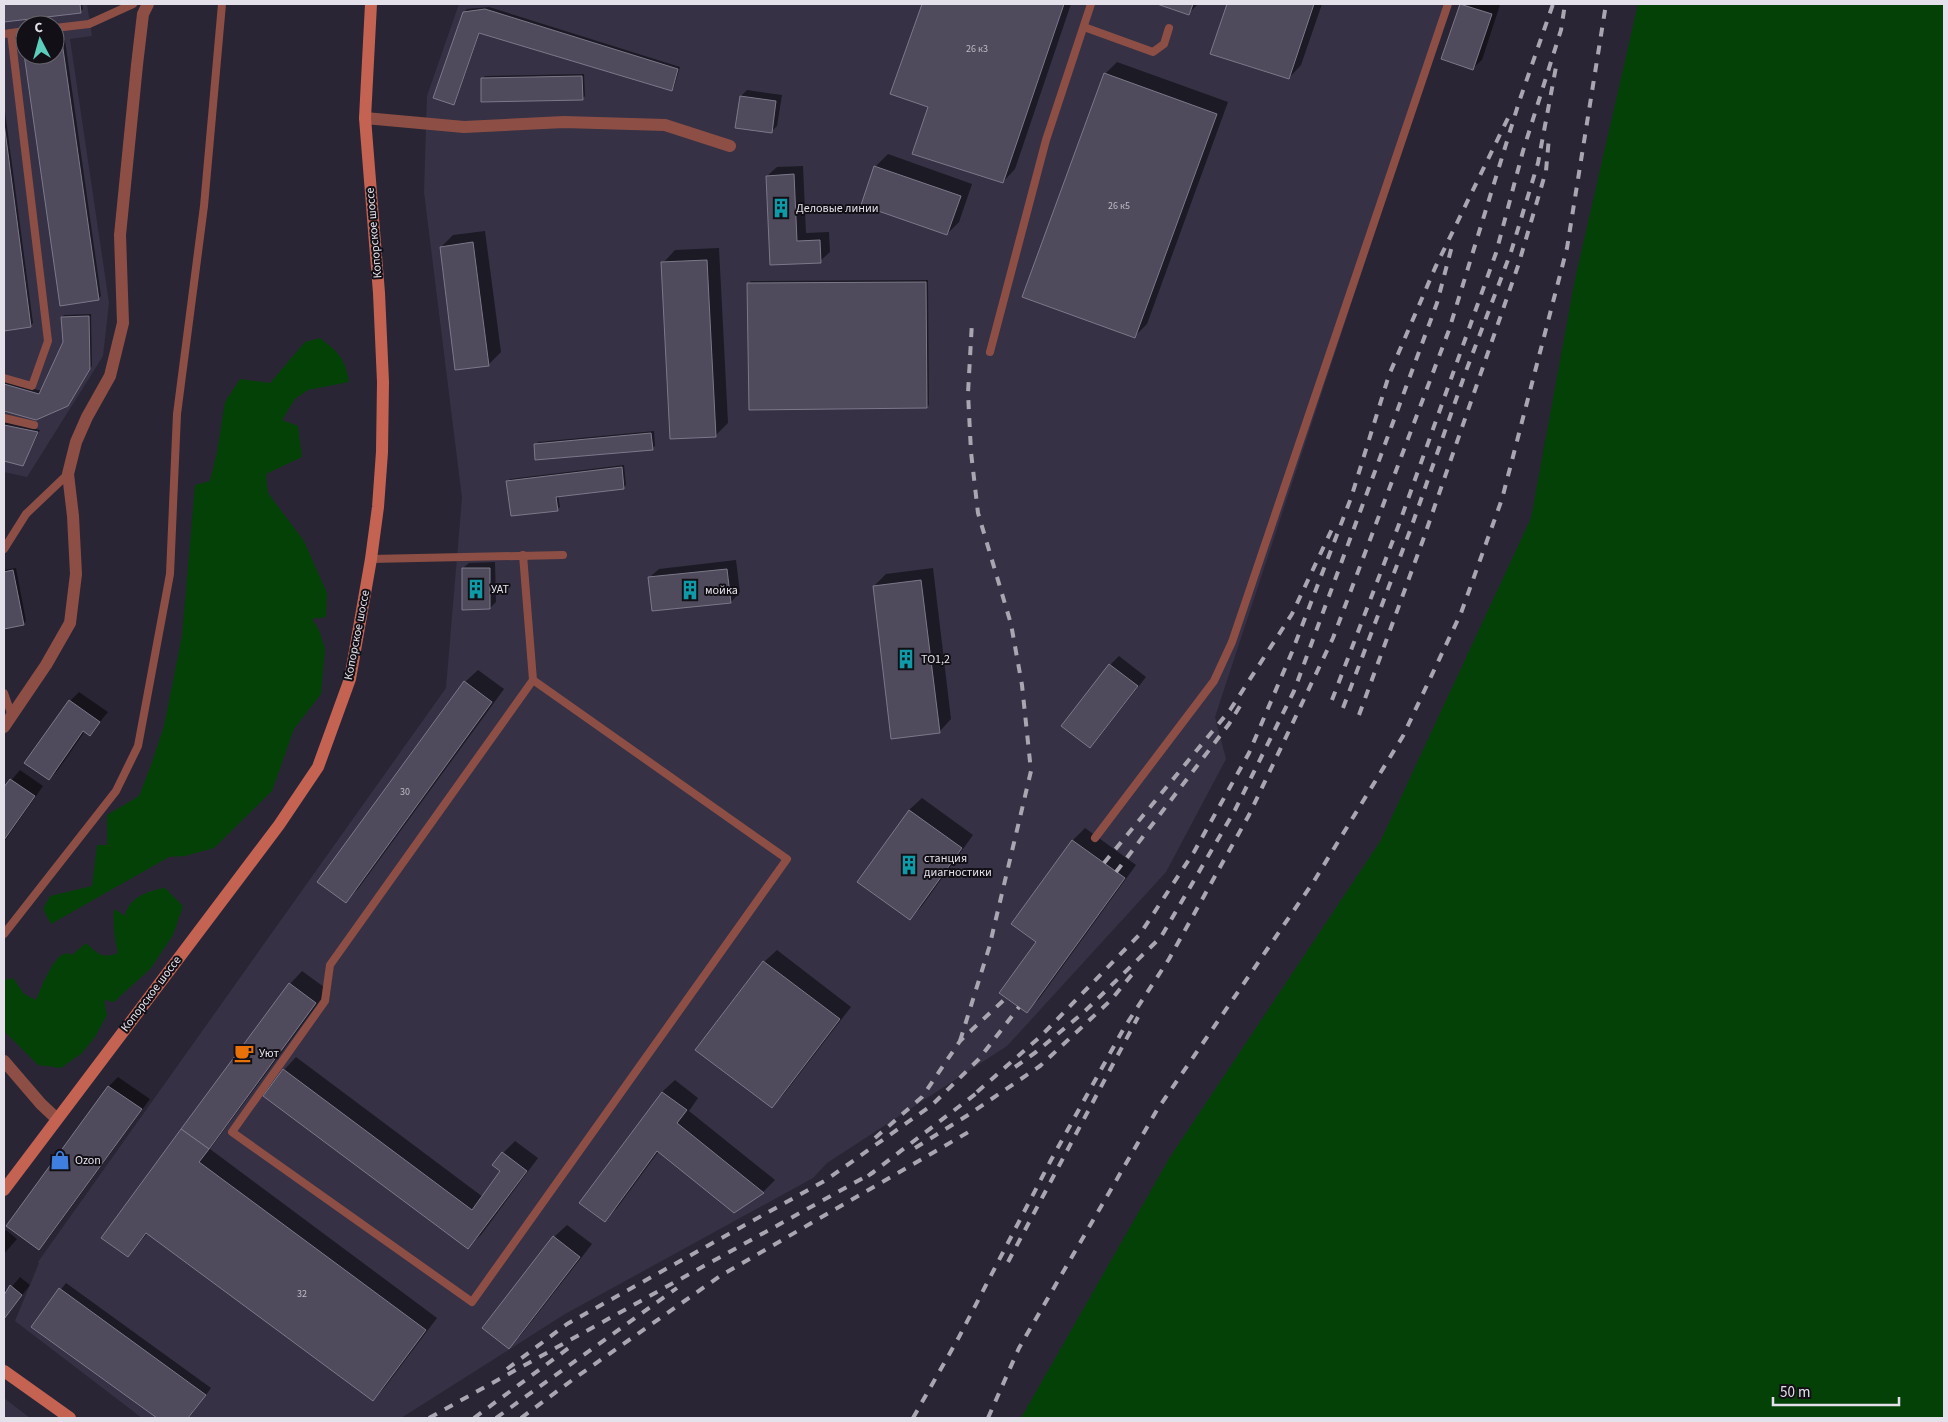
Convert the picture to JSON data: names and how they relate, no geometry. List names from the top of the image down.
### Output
{
  "streets": {
    "main road": ["Копорское шоссе"]
  },
  "places": {
    "building": [
      "Деловые линии",
      "УАТ",
      "мойка",
      "ТО1,2",
      "станция диагностики"
    ],
    "cafe": ["Уют"],
    "shop": ["Ozon"]
  },
  "house_numbers": [
    "26 к3",
    "26 к5",
    "30",
    "32"
  ],
  "scale_bar": "50 m",
  "north": "top"
}
